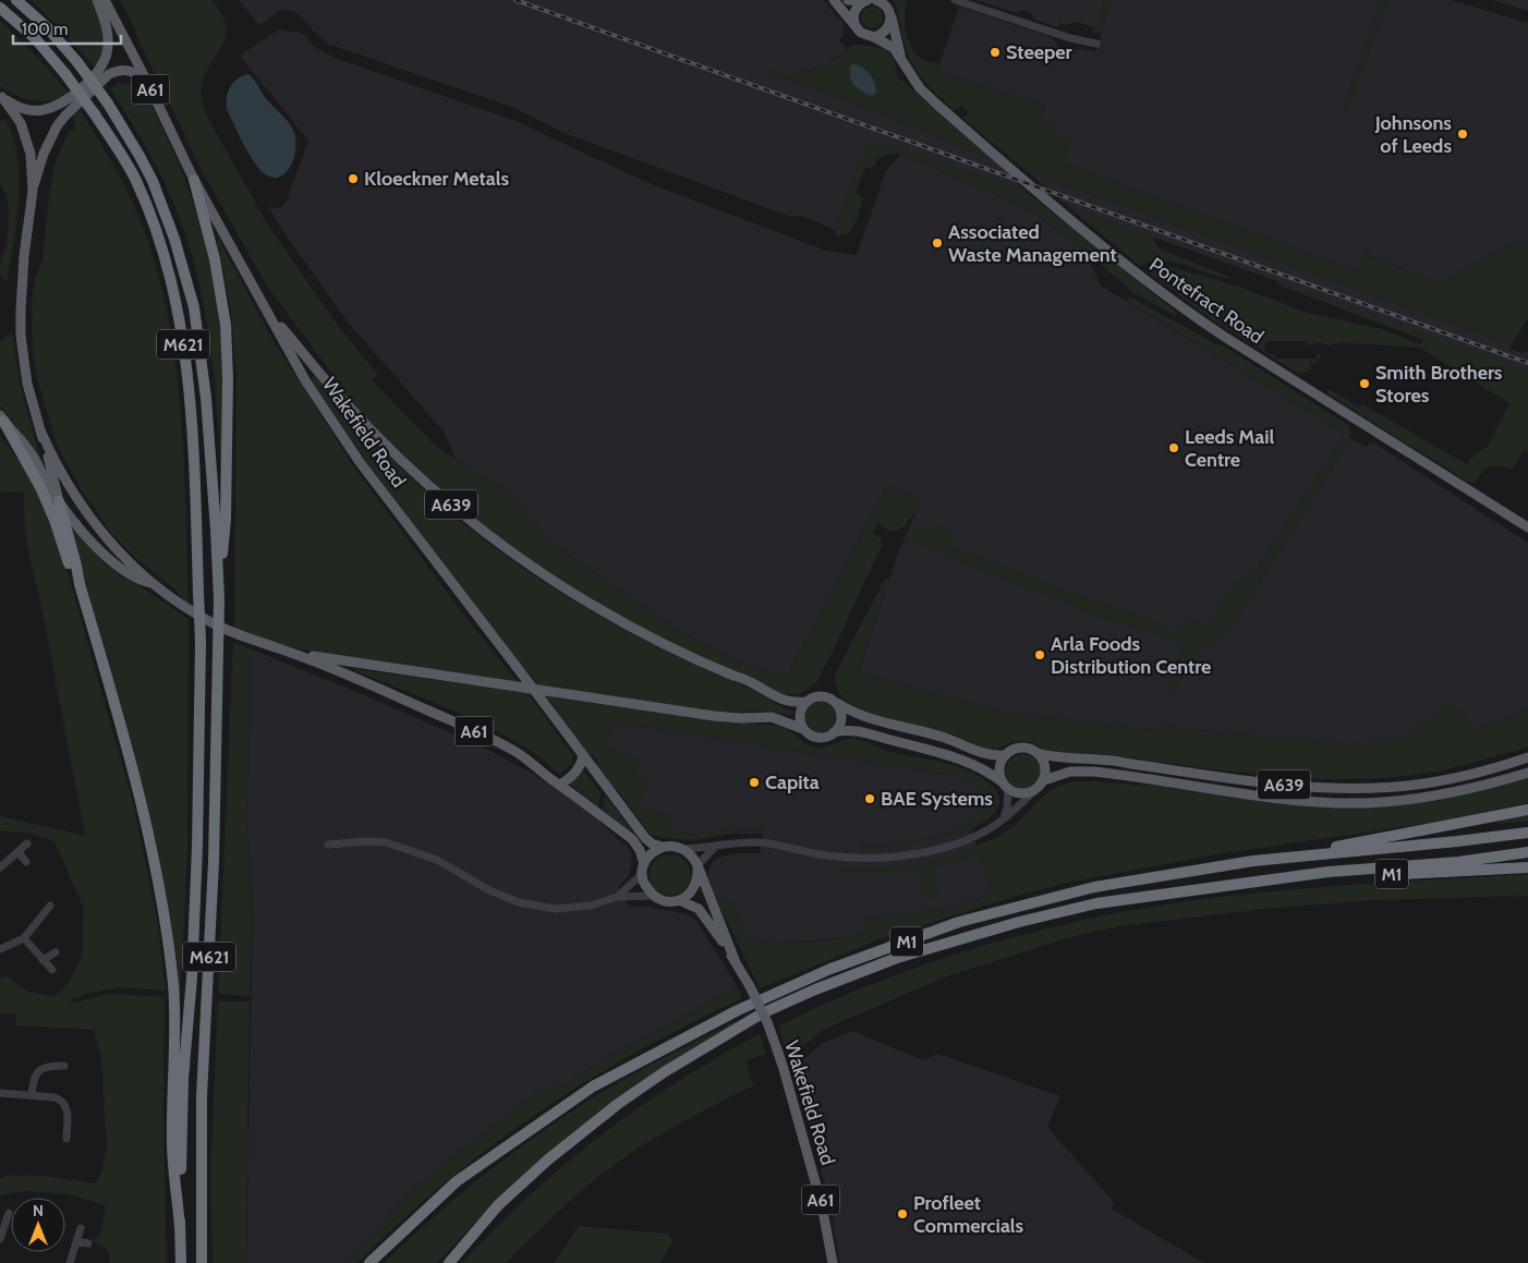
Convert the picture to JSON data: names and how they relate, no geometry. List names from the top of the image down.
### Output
{
  "streets": {
    "highway": ["M621", "M1"],
    "main road": [
      "A61",
      "Pontefract Road",
      "Wakefield Road",
      "A639"
    ]
  },
  "crossings": [
    ["A61", "Wakefield Road"],
    ["M621", "Wakefield Road"],
    ["Wakefield Road", "A639"]
  ],
  "places": [
    "Steeper",
    "Johnsons of Leeds",
    "Kloeckner Metals",
    "Associated Waste Management",
    "Smith Brothers Stores",
    "Leeds Mail Centre",
    "Arla Foods Distribution Centre",
    "Capita",
    "BAE Systems",
    "Profleet Commercials"
  ],
  "scale_bar": "100 m",
  "north": "top"
}
